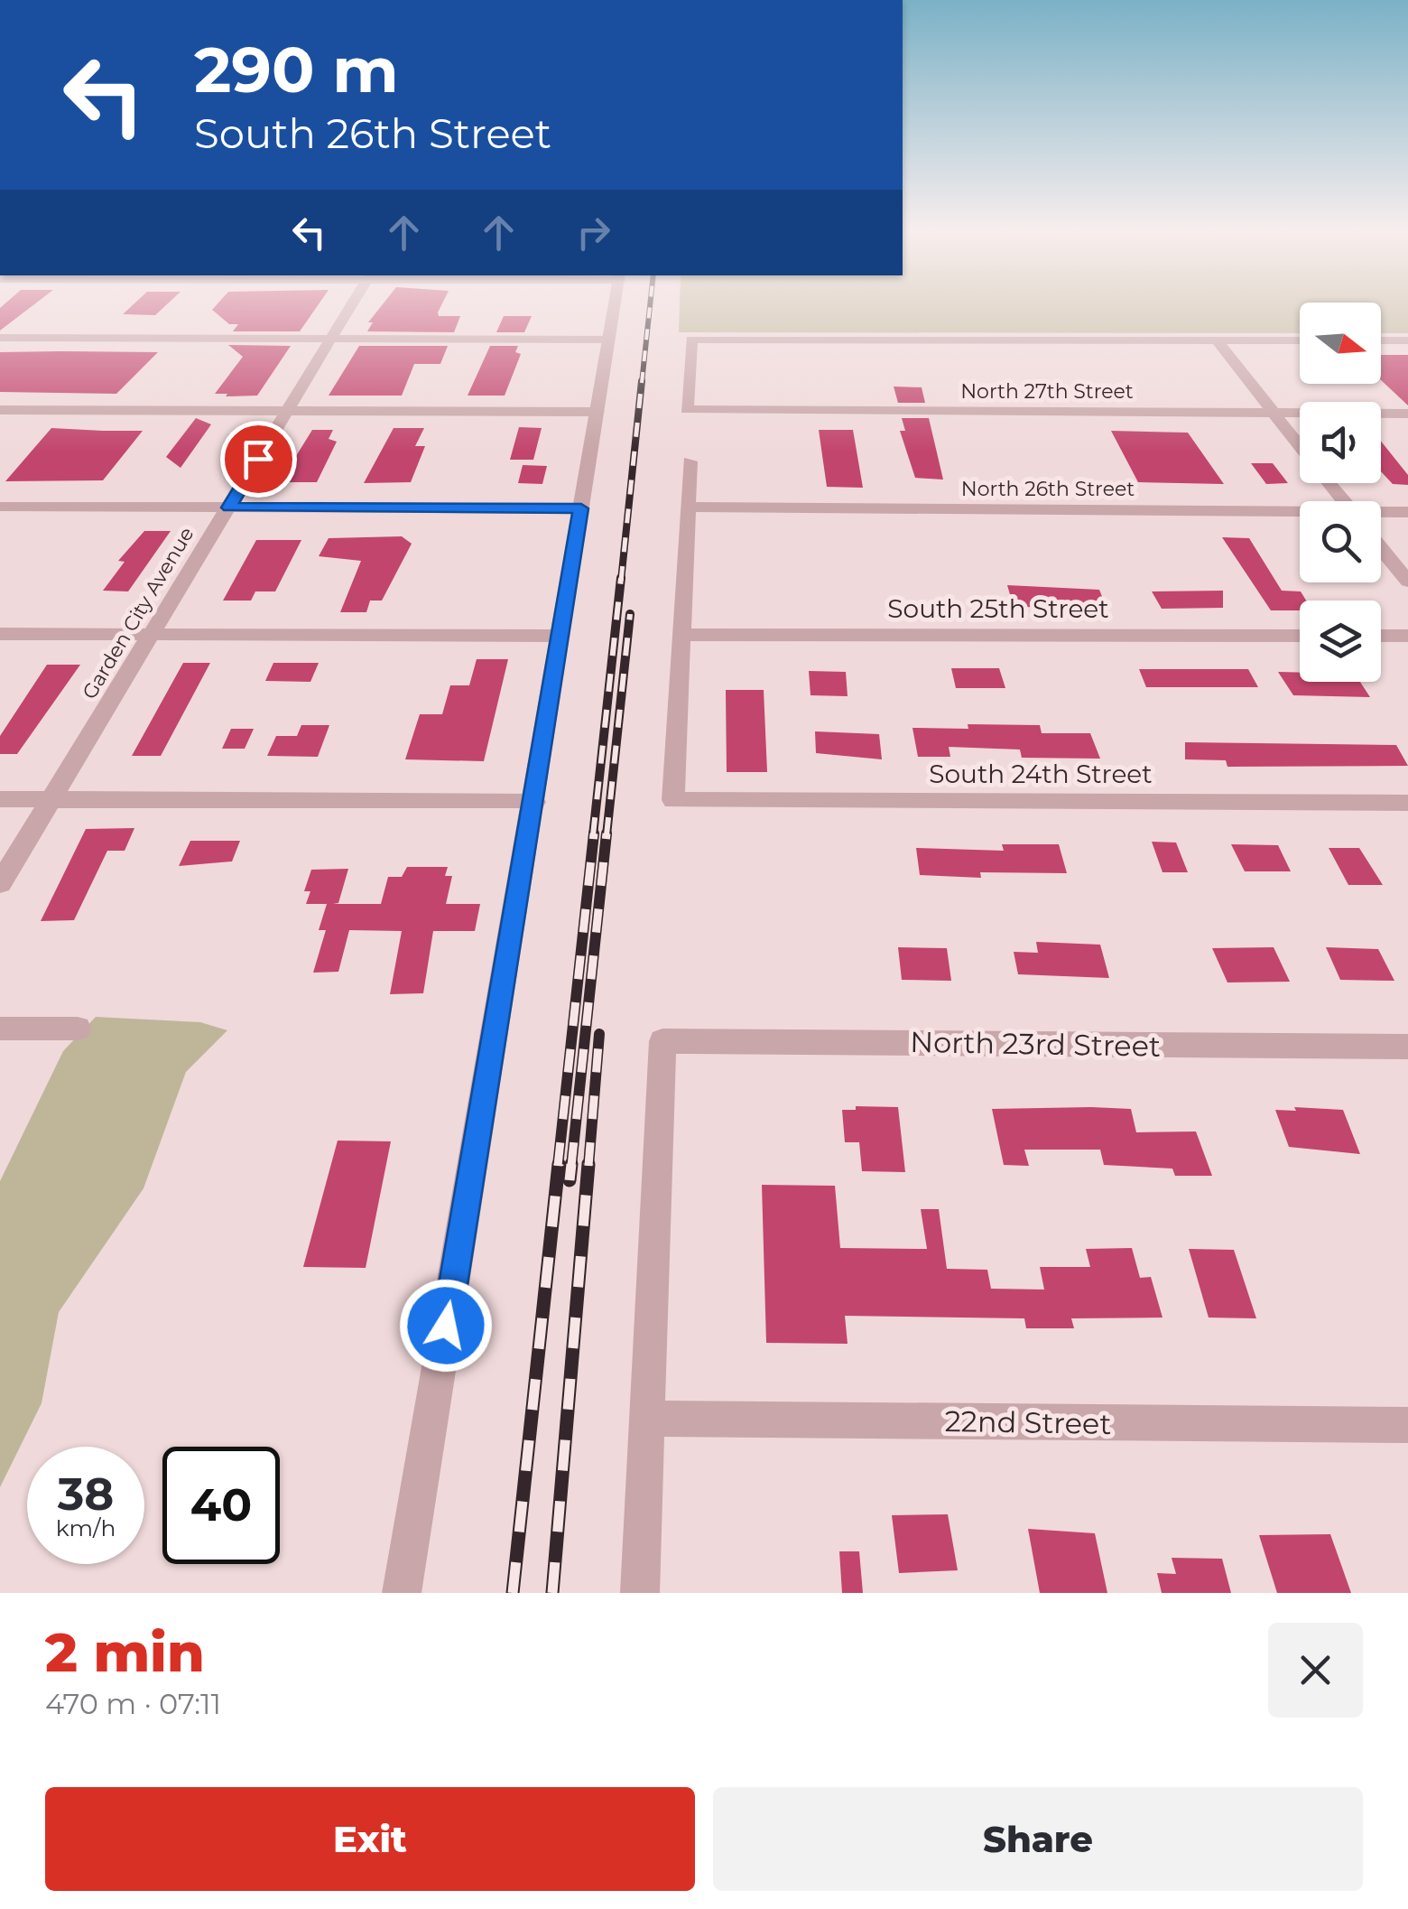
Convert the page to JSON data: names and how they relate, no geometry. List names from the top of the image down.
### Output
{
  "streets": {
    "street": [
      "North 27th Street",
      "North 26th Street",
      "South 25th Street",
      "Garden City Avenue",
      "South 24th Street",
      "North 23rd Street",
      "22nd Street"
    ]
  },
  "crossings": [
    ["South 25th Street", "South 24th Street"],
    ["North 23rd Street", "22nd Street"]
  ],
  "north": "right",
  "page": {
    "turn": ["290 m", "South 26th Street"],
    "speed": "38 km/h",
    "limit": "40",
    "heading": ["2 min", "470 m · 07:11"],
    "buttons": ["Exit", "Share"]
  }
}
